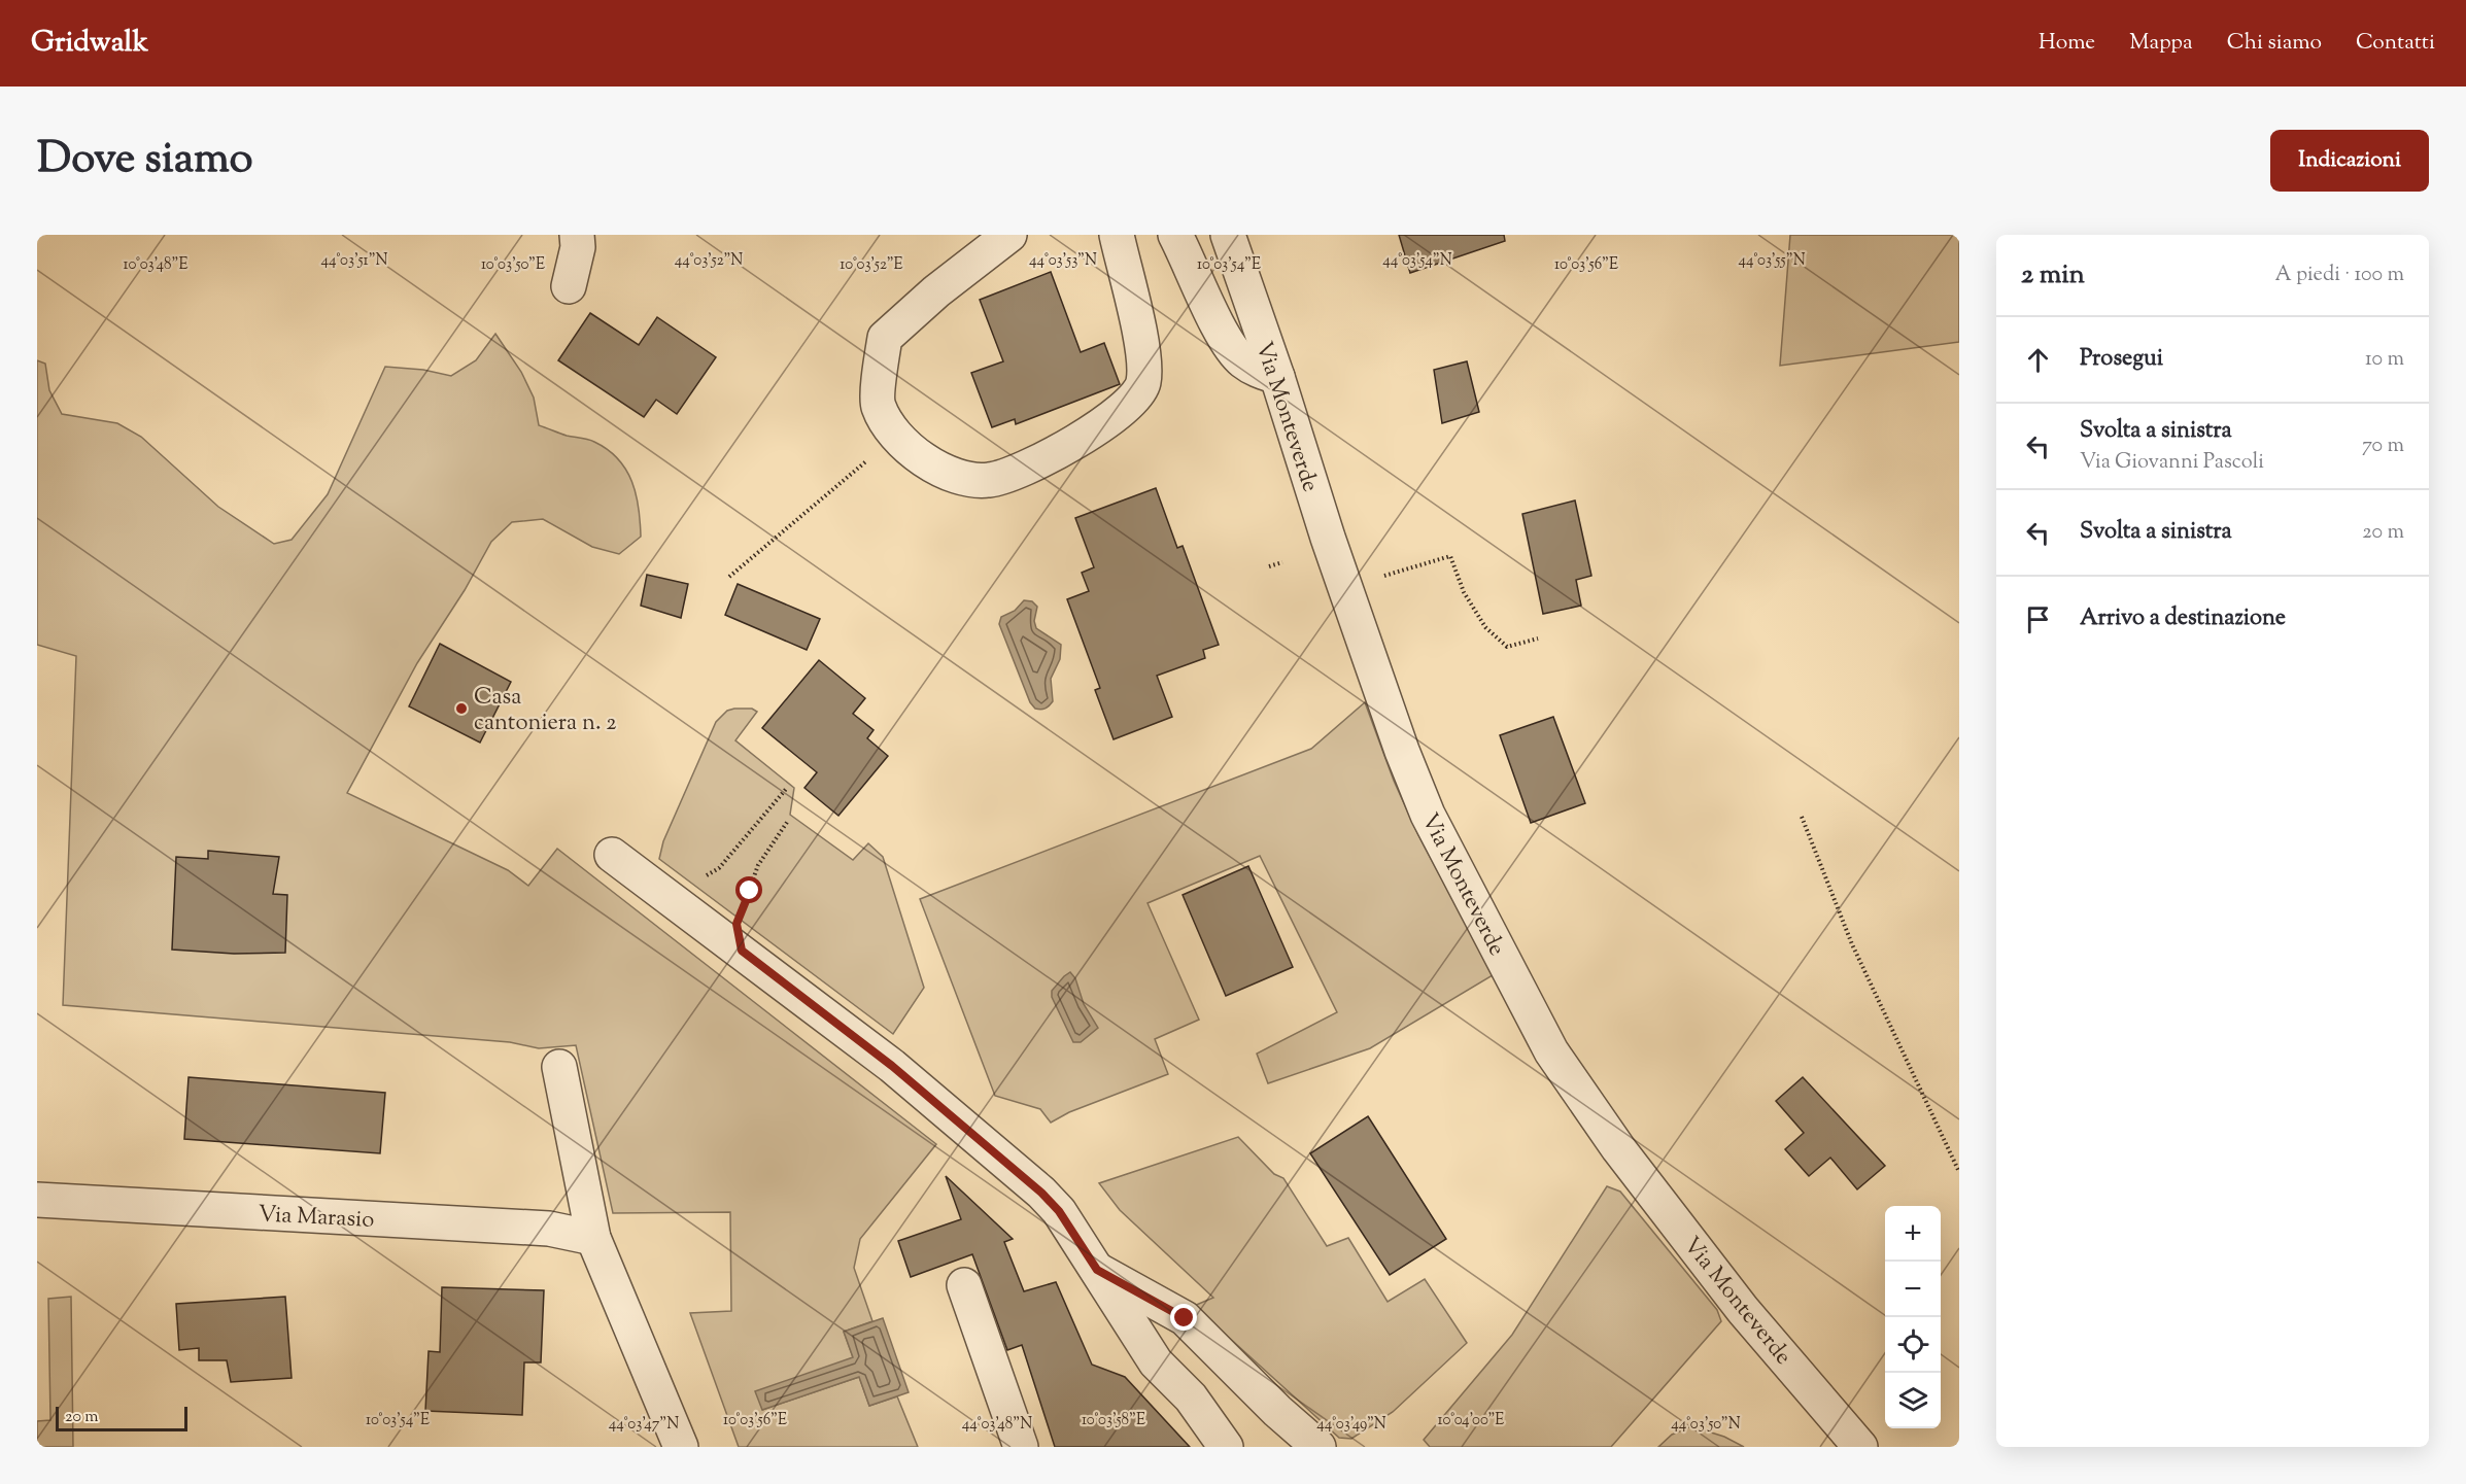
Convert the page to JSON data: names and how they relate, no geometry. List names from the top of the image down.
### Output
{
  "streets": {
    "street": ["Via Monteverde", "Via Marasio"]
  },
  "places": ["Casa cantoniera n. 2"],
  "scale_bar": "20 m",
  "page": {
    "header": "Gridwalk",
    "nav": [
      "Home",
      "Mappa",
      "Chi siamo",
      "Contatti"
    ],
    "title": "Dove siamo",
    "buttons": "Indicazioni",
    "heading": ["2 min", "A piedi · 100 m"],
    "list": [
      ["Prosegui", "10 m"],
      ["Svolta a sinistra", "Via Giovanni Pascoli", "70 m"],
      ["Svolta a sinistra", "20 m"],
      "Arrivo a destinazione"
    ],
    "map_buttons": ["+", "−"],
    "scale": "20 m"
  },
  "coordinates": [
    "44°03'55\"N",
    "44°03'52\"N",
    "44°03'53\"N",
    "44°03'54\"N",
    "44°03'51\"N",
    "10°03'48\"E",
    "10°03'50\"E",
    "10°03'52\"E",
    "10°03'54\"E",
    "10°03'56\"E",
    "10°03'58\"E",
    "10°04'00\"E",
    "44°03'47\"N",
    "44°03'48\"N",
    "44°03'49\"N",
    "44°03'50\"N"
  ]
}
